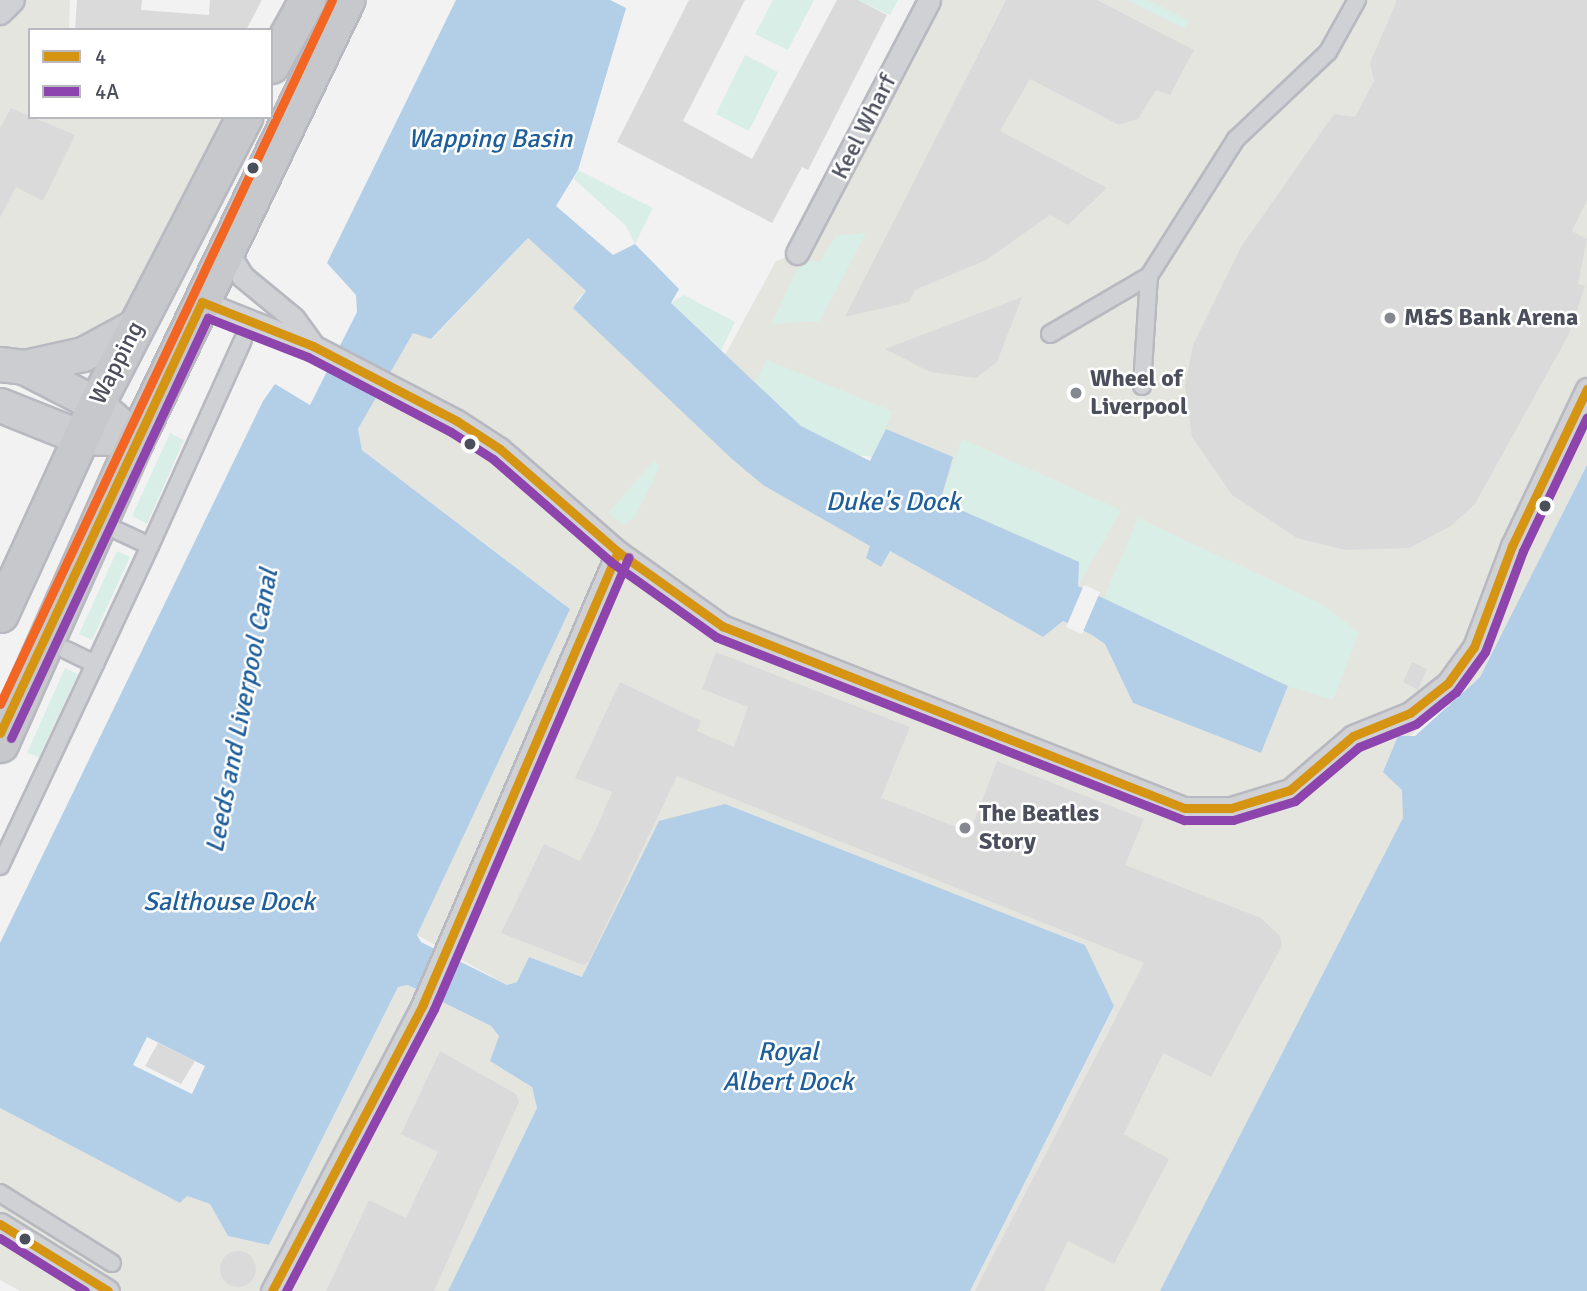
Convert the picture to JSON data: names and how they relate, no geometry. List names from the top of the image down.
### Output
{
  "streets": {
    "highway": ["Wapping"],
    "street": ["Keel Wharf"]
  },
  "water": [
    "Wapping Basin",
    "Duke's Dock",
    "Leeds and Liverpool Canal",
    "Salthouse Dock",
    "Royal Albert Dock"
  ],
  "places": ["M&S Bank Arena", "Wheel of Liverpool", "The Beatles Story"],
  "lines": ["transit line 4", "transit line 4A"],
  "legend": ["4", "4A"]
}
